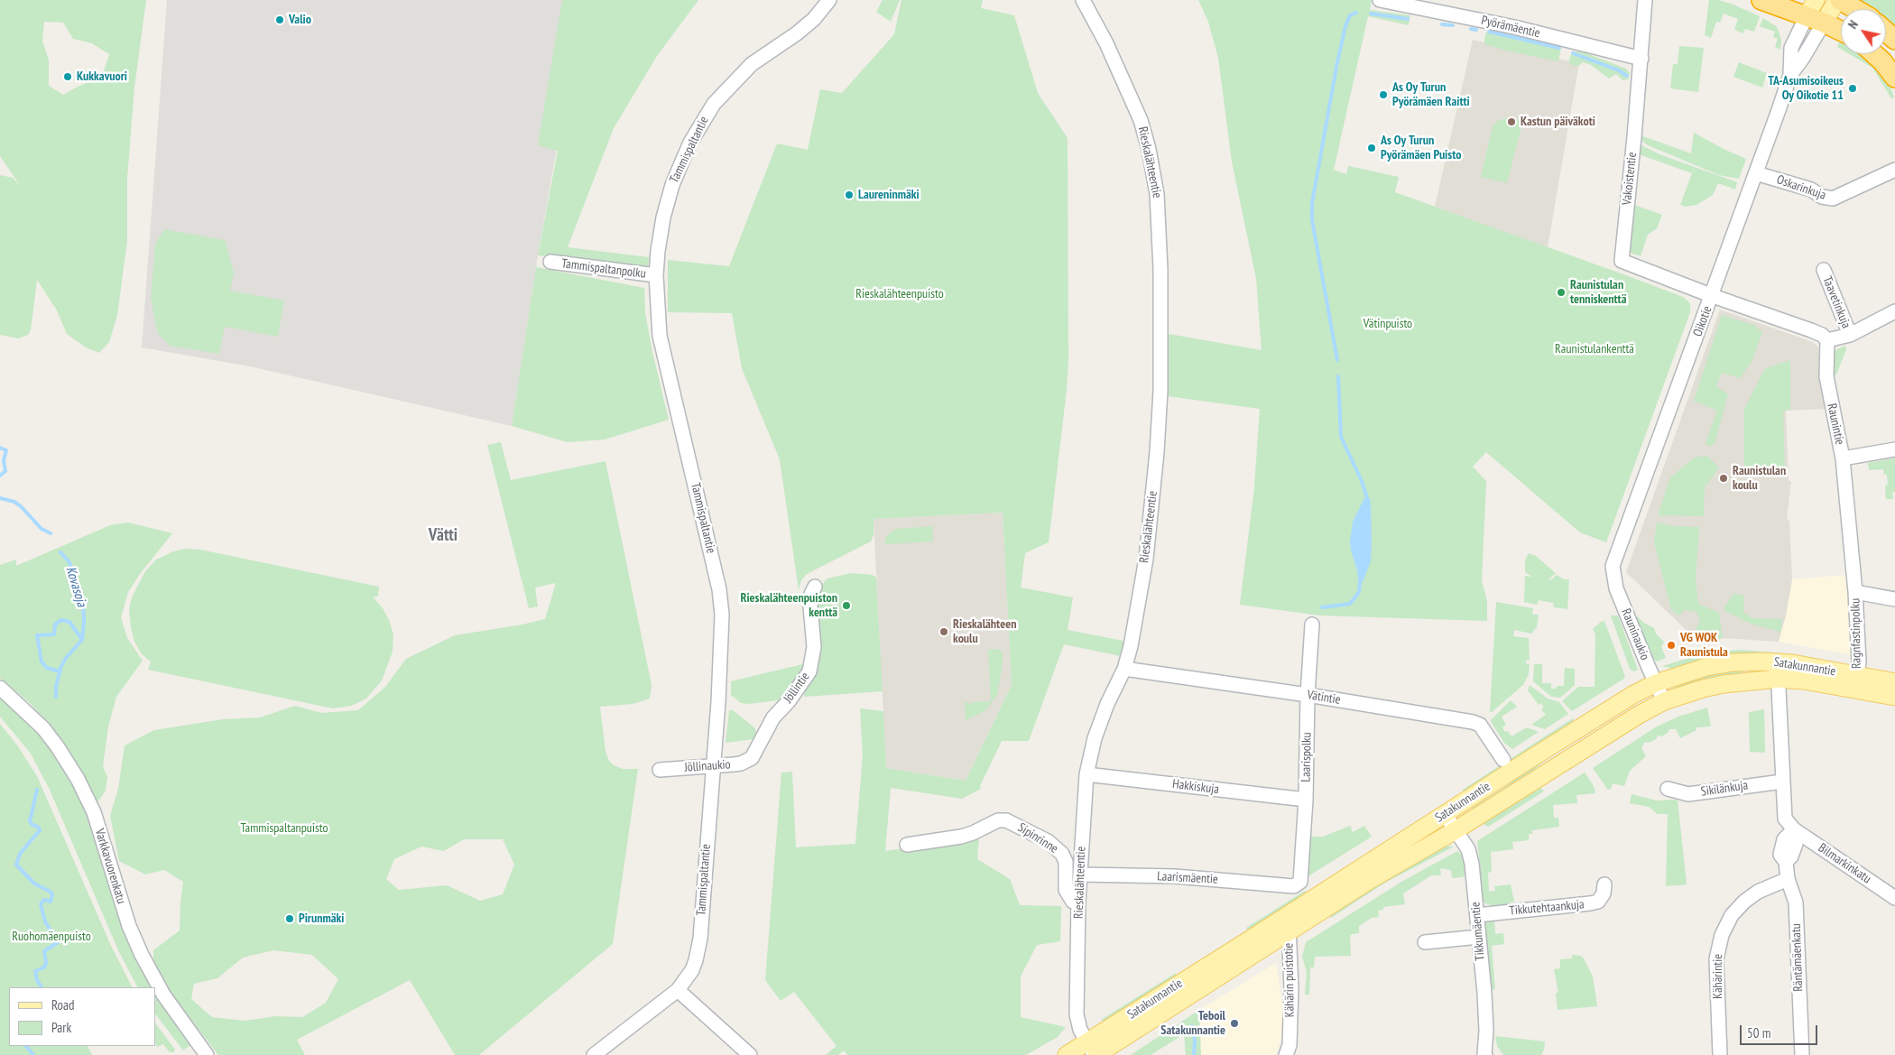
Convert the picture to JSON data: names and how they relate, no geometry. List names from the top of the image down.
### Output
{
  "streets": {
    "main road": ["Satakunnantie"],
    "street": [
      "Pyörämäentie",
      "Tammispaltantie",
      "Rieskalähteentie",
      "Vakoistentie",
      "Oskarinkuja",
      "Tammispaltanpolku",
      "Taavetinkuja",
      "Oikotie",
      "Raunintie",
      "Ragnfastinpolku",
      "Rauninaukio",
      "Jöllintie",
      "Vätintie",
      "Laarispolku",
      "Jöllinaukio",
      "Hakkiskuja",
      "Sikilänkuja",
      "Sipinrinne",
      "Bilmarkinkatu",
      "Varkkavuorenkatu",
      "Laarismäentie",
      "Tikkutehtaankuja",
      "Tikkumäentie",
      "Räntämäenkatu",
      "Kähärintie",
      "Kähärin puistotie"
    ]
  },
  "crossings": [
    ["Pyörämäentie", "Vakoistentie"],
    ["Tammispaltantie", "Tammispaltanpolku"],
    ["Tammispaltantie", "Jöllinaukio"],
    ["Rieskalähteentie", "Satakunnantie"],
    ["Rieskalähteentie", "Vätintie"],
    ["Rieskalähteentie", "Hakkiskuja"],
    ["Rieskalähteentie", "Sipinrinne"],
    ["Rieskalähteentie", "Laarismäentie"],
    ["Vakoistentie", "Oikotie"],
    ["Oskarinkuja", "Oikotie"],
    ["Oikotie", "Rauninaukio"],
    ["Raunintie", "Ragnfastinpolku"],
    ["Ragnfastinpolku", "Satakunnantie"],
    ["Rauninaukio", "Satakunnantie"],
    ["Satakunnantie", "Tikkumäentie"],
    ["Satakunnantie", "Kähärin puistotie"],
    ["Jöllintie", "Jöllinaukio"],
    ["Vätintie", "Laarispolku"],
    ["Laarispolku", "Hakkiskuja"],
    ["Laarispolku", "Laarismäentie"],
    ["Bilmarkinkatu", "Räntämäenkatu"],
    ["Tikkutehtaankuja", "Tikkumäentie"],
    ["Räntämäenkatu", "Kähärintie"]
  ],
  "districts": ["Vätti"],
  "water": ["Kovasoja"],
  "parks": [
    "Rieskalähteenpuisto",
    "Vätinpuisto",
    "Raunistulankenttä",
    "Tammispaltanpuisto",
    "Ruohomäenpuisto"
  ],
  "places": [
    "Valio",
    "Kukkavuori",
    "TA-Asumisoikeus Oy Oikotie 11",
    "As Oy Turun Pyörämäen Raitti",
    "Kastun päiväkoti",
    "As Oy Turun Pyörämäen Puisto",
    "Laureninmäki",
    "Raunistulan tenniskenttä",
    "Raunistulan koulu",
    "Rieskalähteenpuiston kenttä",
    "Rieskalähteen koulu",
    "VG WOK Raunistula",
    "Pirunmäki",
    "Teboil Satakunnantie"
  ],
  "legend": ["Road", "Park"],
  "scale_bar": "50 m",
  "north": "top left"
}
